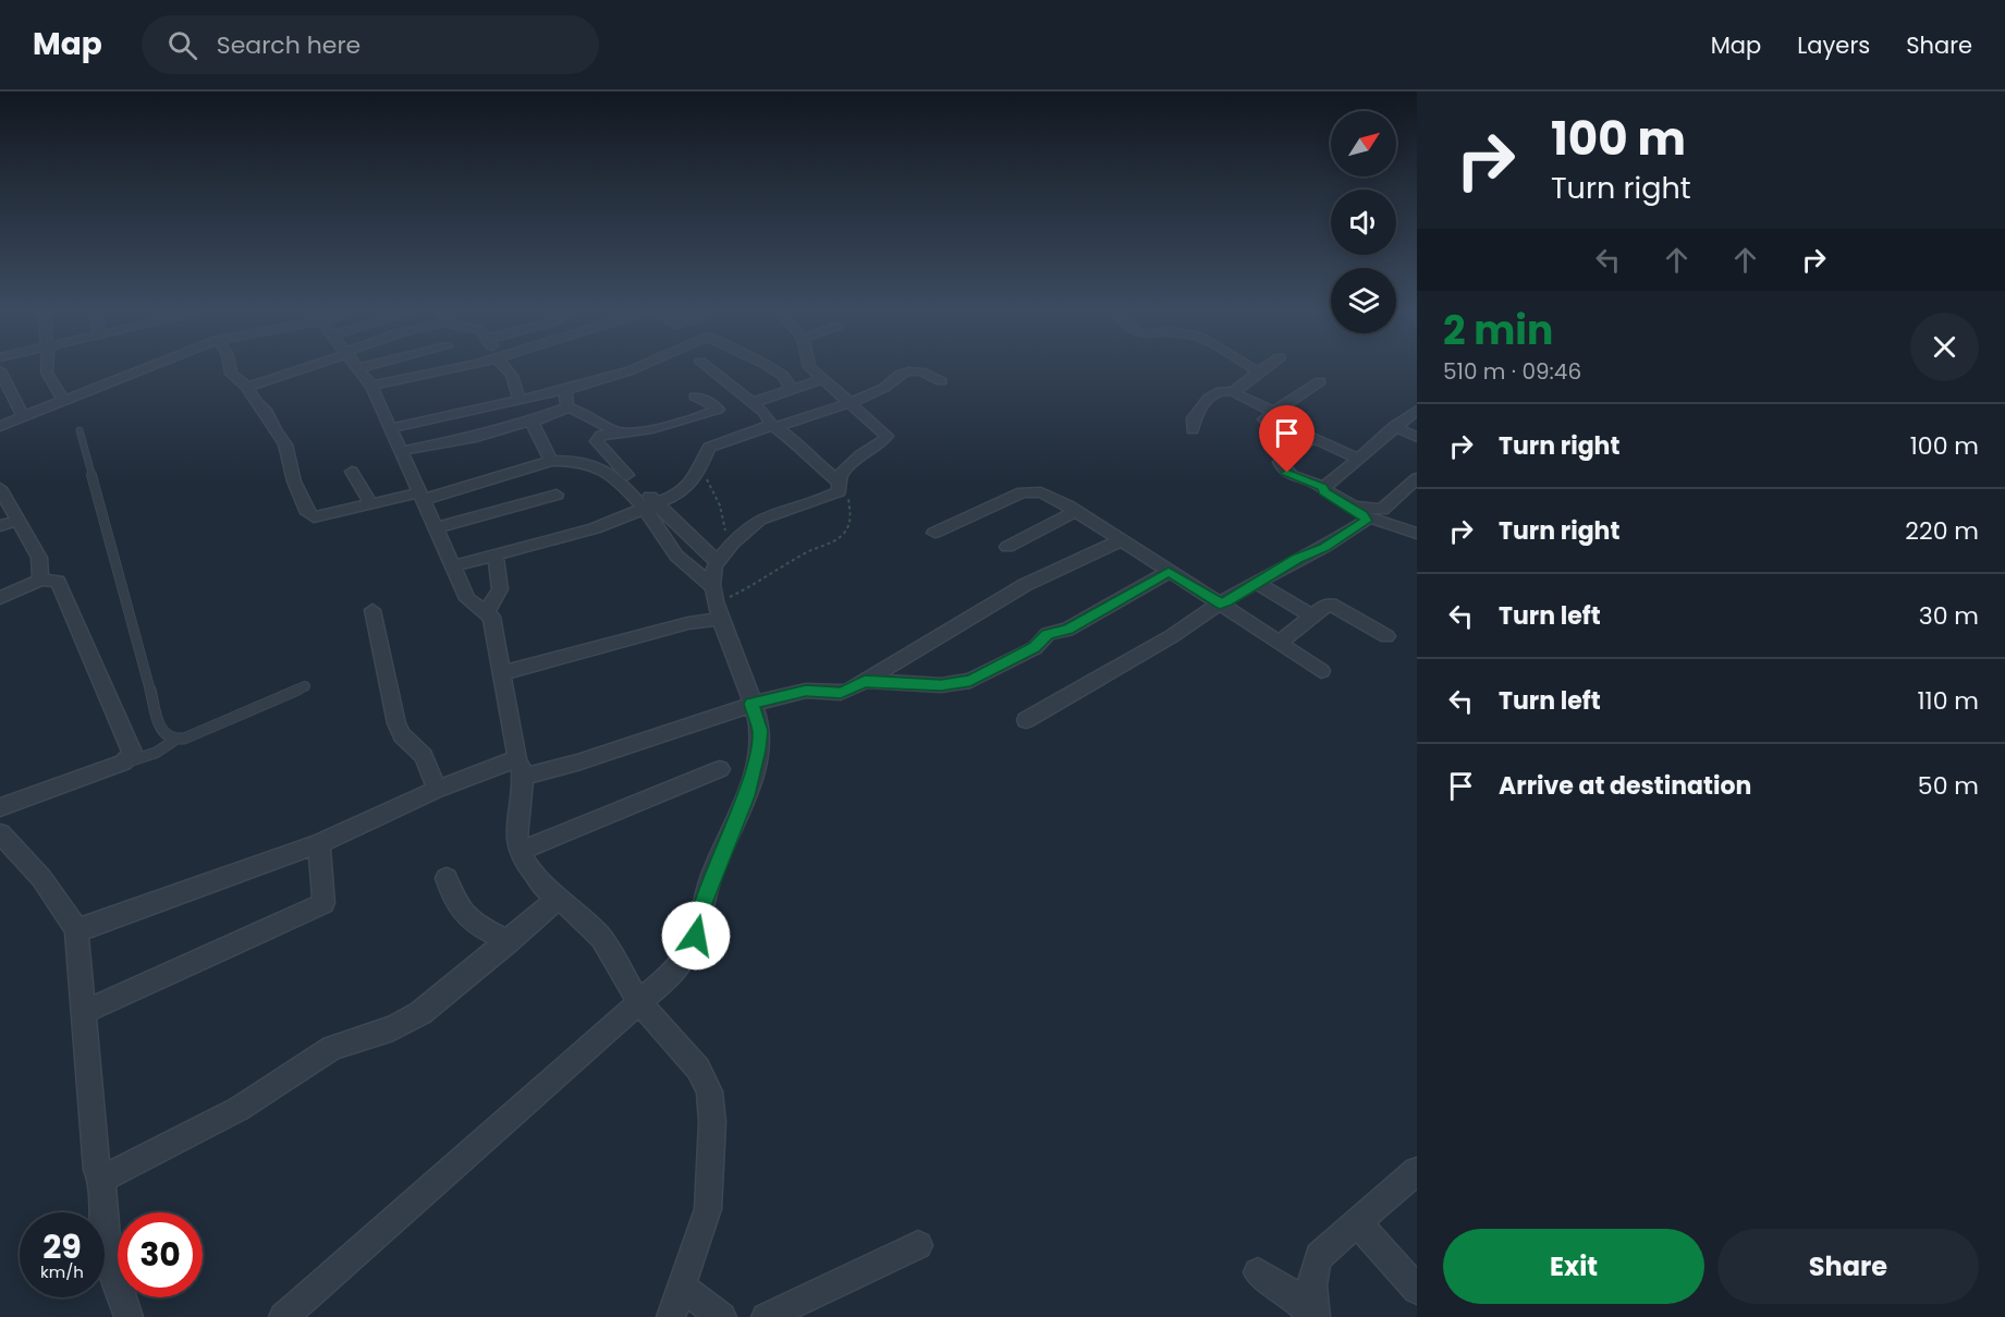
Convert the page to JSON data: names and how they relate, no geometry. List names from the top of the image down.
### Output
{
  "north": "top right",
  "page": {
    "header": "Map",
    "search": "Search here",
    "nav": ["Map", "Layers", "Share"],
    "turn": ["100 m", "Turn right"],
    "heading": ["2 min", "510 m · 09:46"],
    "list": [
      {
        "name": "Turn right",
        "value": "100 m"
      },
      {
        "name": "Turn right",
        "value": "220 m"
      },
      {
        "name": "Turn left",
        "value": "30 m"
      },
      {
        "name": "Turn left",
        "value": "110 m"
      },
      {
        "name": "Arrive at destination",
        "value": "50 m"
      }
    ],
    "speed": "29 km/h",
    "limit": "30",
    "buttons": ["Exit", "Share"]
  }
}
